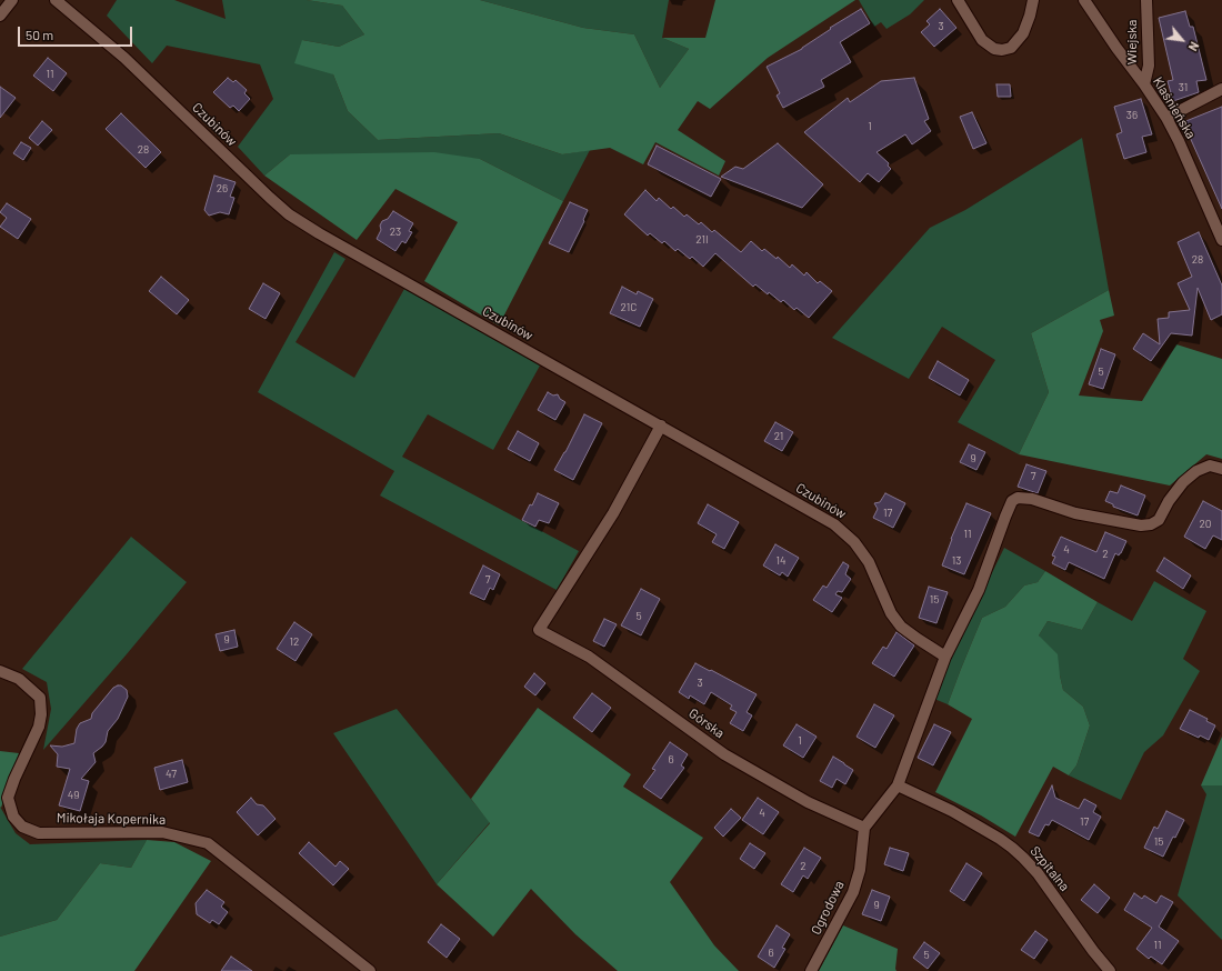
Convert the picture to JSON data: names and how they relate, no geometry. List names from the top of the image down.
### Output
{
  "streets": {
    "street": [
      "Wiejska",
      "Klaśnieńska",
      "Czubinów",
      "Górska",
      "Mikołaja Kopernika",
      "Szpitalna",
      "Ogrodowa"
    ]
  },
  "crossings": [
    ["Wiejska", "Klaśnieńska"],
    ["Czubinów", "Górska"],
    ["Górska", "Ogrodowa"]
  ],
  "house_numbers": [
    "3",
    "11",
    "31",
    "36",
    "1",
    "28",
    "26",
    "23",
    "21I",
    "28",
    "21C",
    "5",
    "21",
    "9",
    "7",
    "17",
    "20",
    "11",
    "4",
    "2",
    "14",
    "13",
    "7",
    "15",
    "5",
    "9",
    "12",
    "3",
    "1",
    "6",
    "47",
    "49",
    "4",
    "17",
    "15",
    "2",
    "9",
    "11",
    "6",
    "5"
  ],
  "scale_bar": "50 m",
  "north": "bottom right"
}
